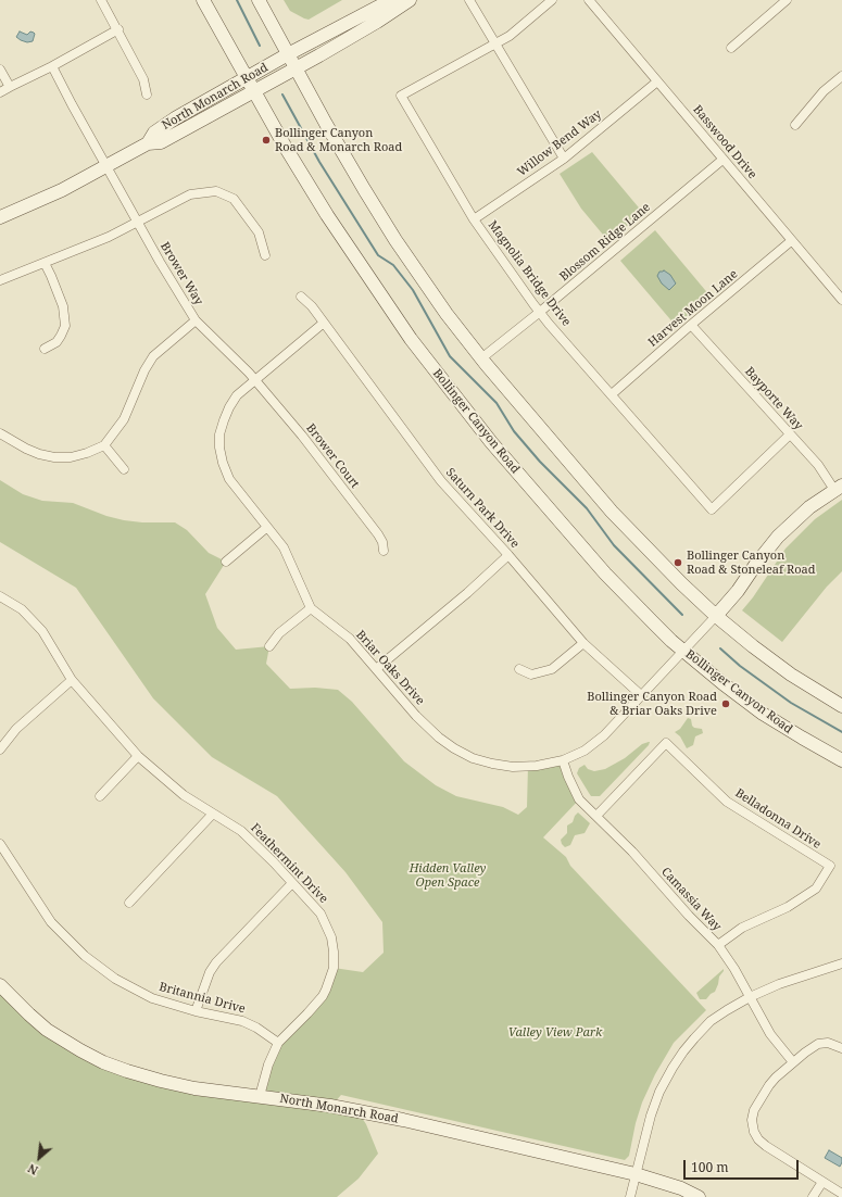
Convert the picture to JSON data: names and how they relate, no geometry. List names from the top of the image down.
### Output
{
  "streets": {
    "main road": ["North Monarch Road", "Bollinger Canyon Road"],
    "street": [
      "Basswood Drive",
      "Willow Bend Way",
      "Blossom Ridge Lane",
      "Brower Way",
      "Magnolia Bridge Drive",
      "Harvest Moon Lane",
      "Bayporte Way",
      "Brower Court",
      "Saturn Park Drive",
      "Briar Oaks Drive",
      "Belladonna Drive",
      "Feathermint Drive",
      "Camassia Way",
      "Britannia Drive"
    ]
  },
  "crossings": [
    ["North Monarch Road", "Brower Way"],
    ["North Monarch Road", "Bollinger Canyon Road"],
    ["North Monarch Road", "Feathermint Drive"],
    ["Basswood Drive", "Willow Bend Way"],
    ["Basswood Drive", "Blossom Ridge Lane"],
    ["Basswood Drive", "Harvest Moon Lane"],
    ["Willow Bend Way", "Magnolia Bridge Drive"],
    ["Blossom Ridge Lane", "Magnolia Bridge Drive"],
    ["Brower Way", "Brower Court"],
    ["Brower Way", "Briar Oaks Drive"],
    ["Magnolia Bridge Drive", "Harvest Moon Lane"],
    ["Magnolia Bridge Drive", "Bayporte Way"],
    ["Harvest Moon Lane", "Bayporte Way"],
    ["Bollinger Canyon Road", "Briar Oaks Drive"],
    ["Brower Court", "Briar Oaks Drive"],
    ["Saturn Park Drive", "Briar Oaks Drive"],
    ["Briar Oaks Drive", "Camassia Way"],
    ["Belladonna Drive", "Camassia Way"],
    ["Feathermint Drive", "Britannia Drive"]
  ],
  "parks": ["Hidden Valley Open Space", "Valley View Park"],
  "places": ["Bollinger Canyon Road & Monarch Road", "Bollinger Canyon Road & Stoneleaf Road", "Bollinger Canyon Road & Briar Oaks Drive"],
  "scale_bar": "100 m",
  "north": "bottom left"
}
